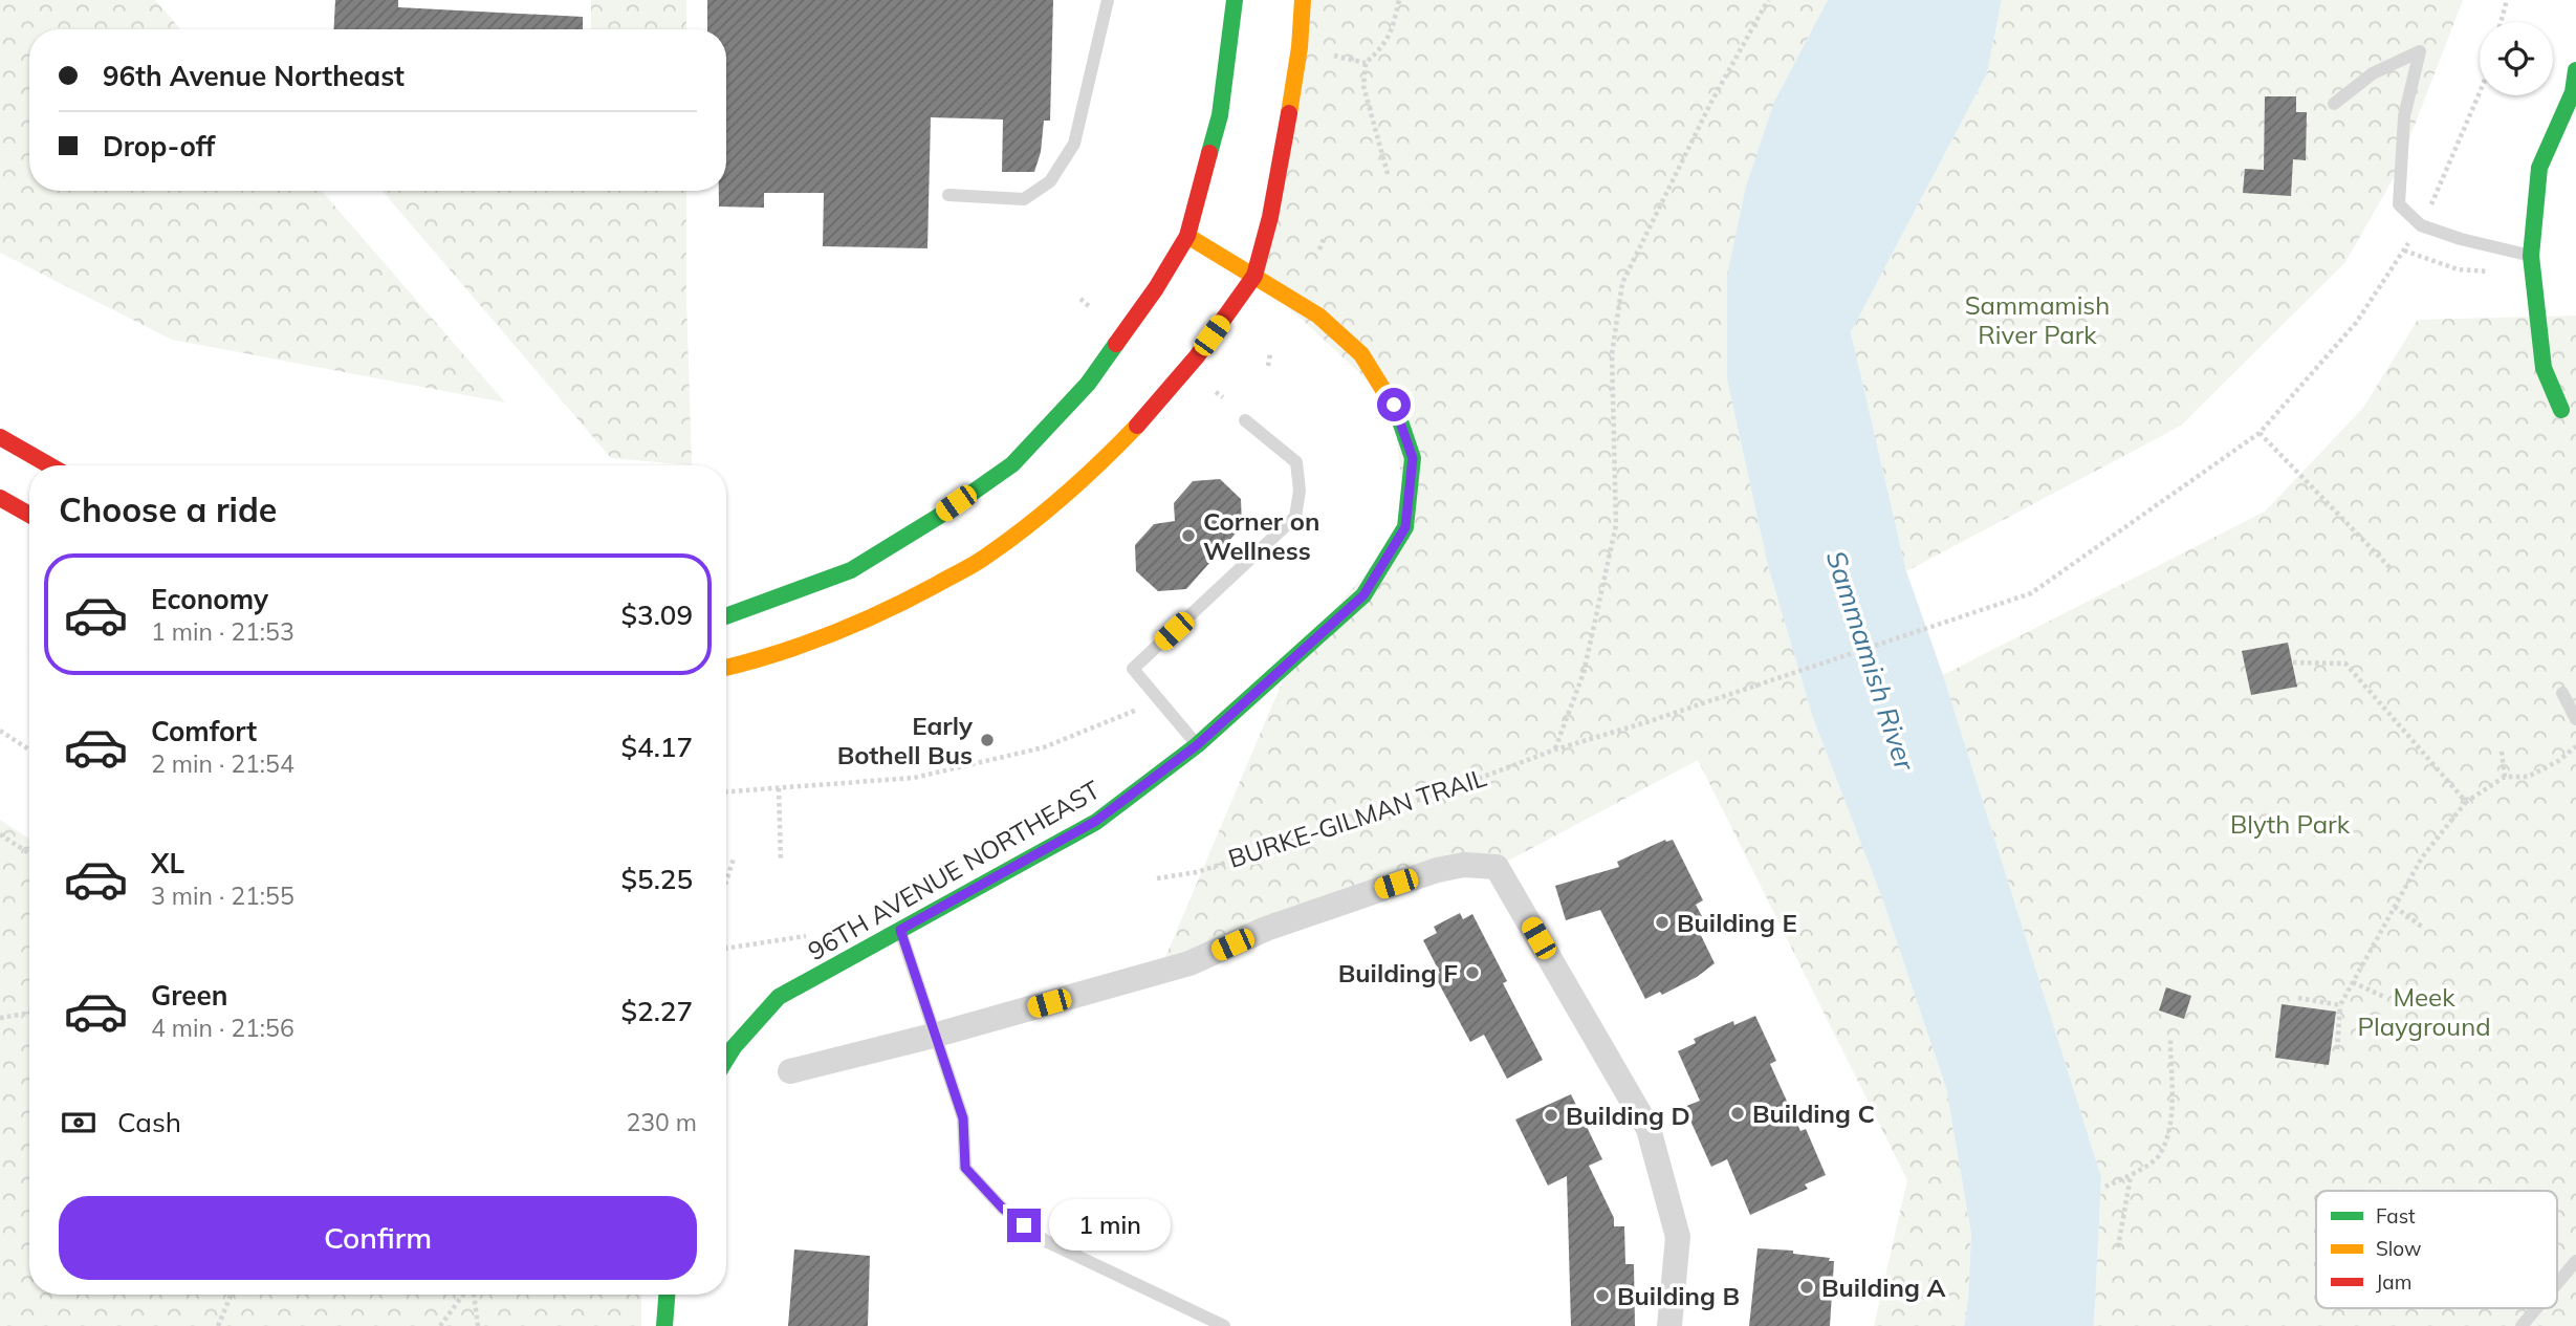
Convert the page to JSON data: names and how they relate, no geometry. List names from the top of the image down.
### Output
{
  "streets": {
    "main road": ["96TH AVENUE NORTHEAST"],
    "path": ["BURKE-GILMAN TRAIL"]
  },
  "water": ["Sammamish River"],
  "parks": ["Sammamish River Park", "Blyth Park", "Meek Playground"],
  "places": [
    "Corner on Wellness",
    "Early Bothell Bus",
    "Building E",
    "Building F",
    "Building C",
    "Building D",
    "Building A",
    "Building B"
  ],
  "legend": ["Fast", "Slow", "Jam"],
  "page": {
    "banner": ["96th Avenue Northeast", "Drop-off"],
    "heading": "Choose a ride",
    "list": [
      {
        "name": "Economy",
        "note": "1 min · 21:53",
        "value": "$3.09"
      },
      {
        "name": "Comfort",
        "note": "2 min · 21:54",
        "value": "$4.17"
      },
      {
        "name": "XL",
        "note": "3 min · 21:55",
        "value": "$5.25"
      },
      {
        "name": "Green",
        "note": "4 min · 21:56",
        "value": "$2.27"
      }
    ],
    "pay": ["Cash", "230 m"],
    "buttons": "Confirm",
    "bubble": "1 min"
  }
}
